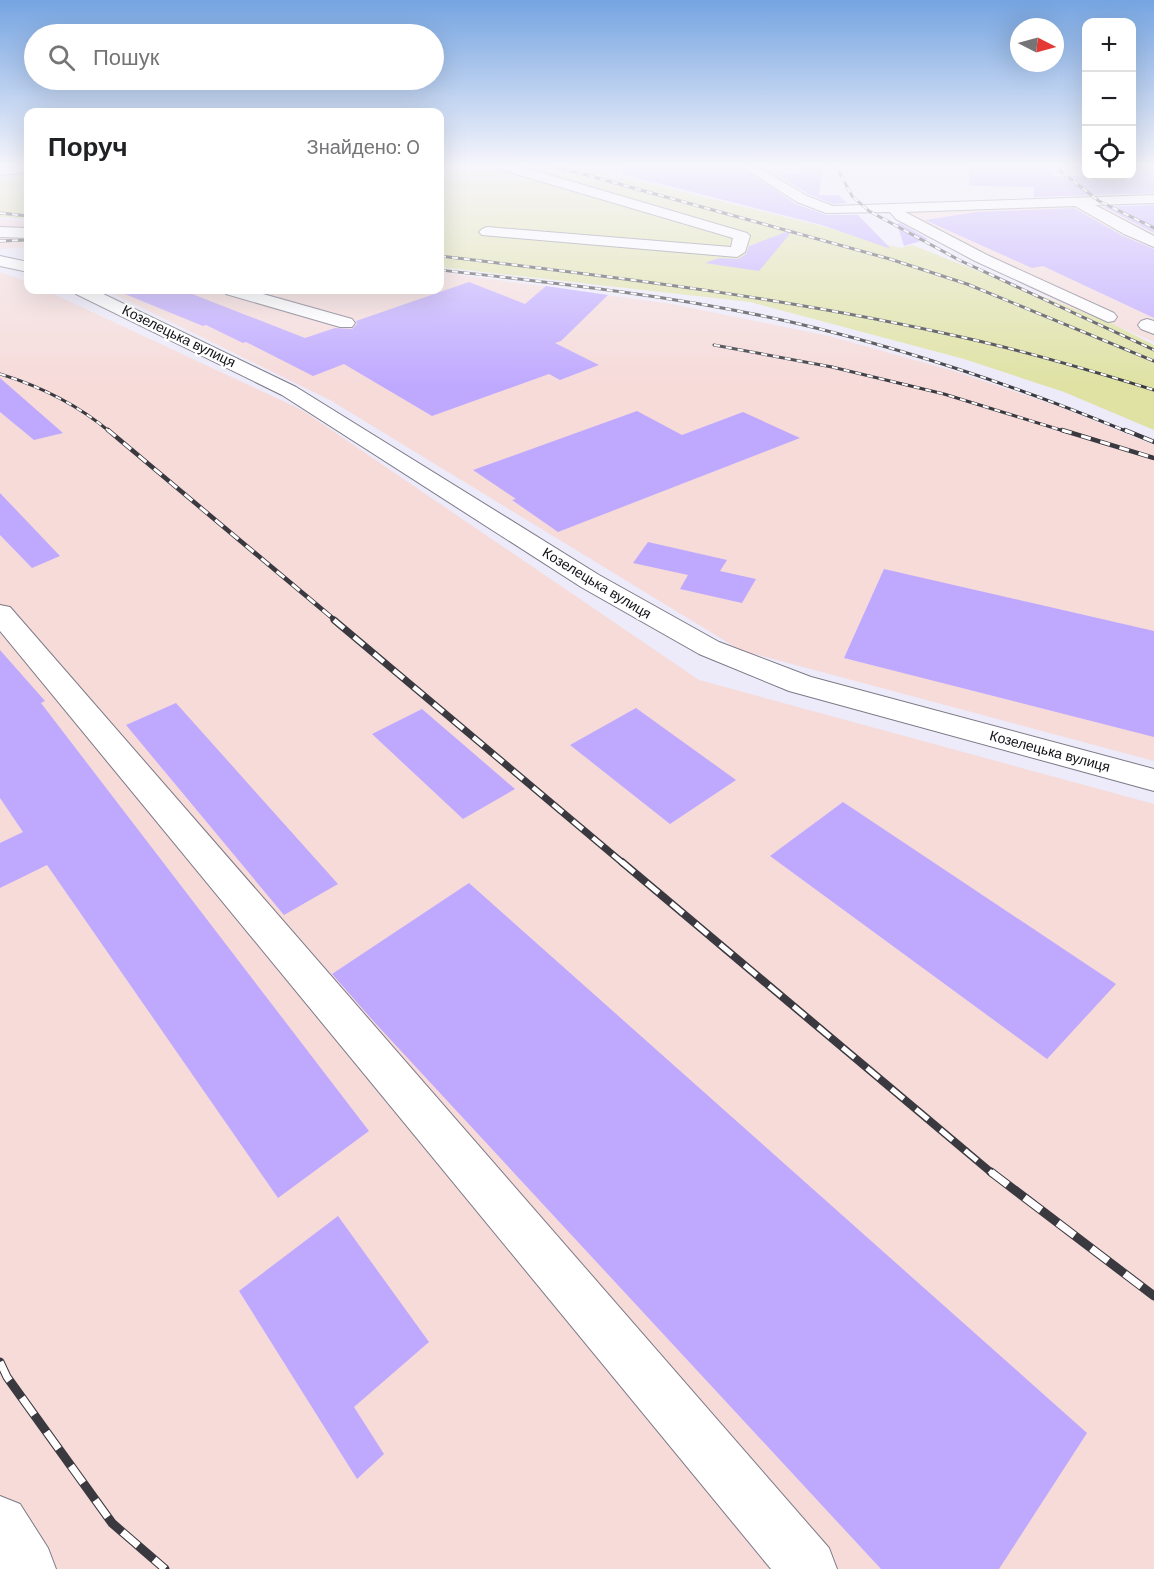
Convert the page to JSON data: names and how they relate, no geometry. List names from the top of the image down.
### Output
{
  "streets": {
    "street": ["Козелецька вулиця"]
  },
  "north": "right",
  "page": {
    "map_buttons": ["+", "−"],
    "search": "Пошук",
    "heading": ["Поруч", "Знайдено: 0"]
  }
}
